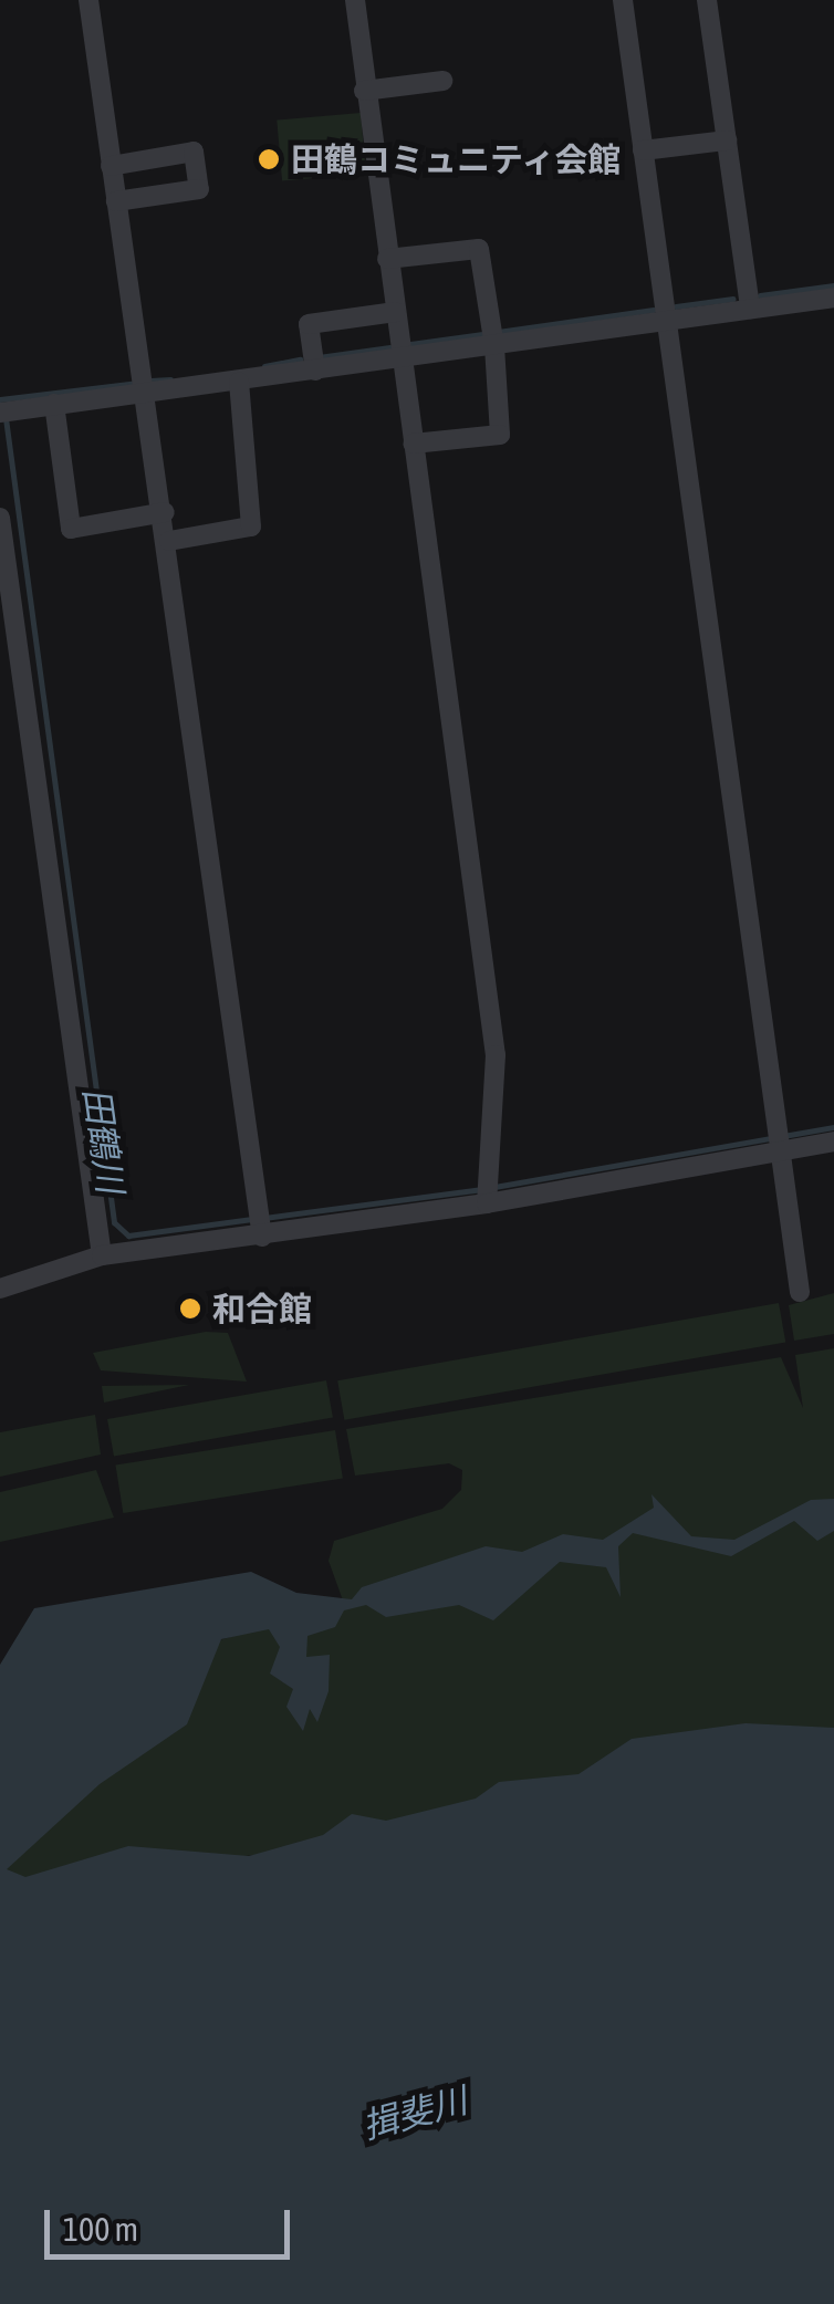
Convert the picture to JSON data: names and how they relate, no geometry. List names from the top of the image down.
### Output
{
  "water": ["田鶴川", "揖斐川"],
  "places": ["田鶴コミュニティ会館", "和合館"],
  "scale_bar": "100 m"
}
